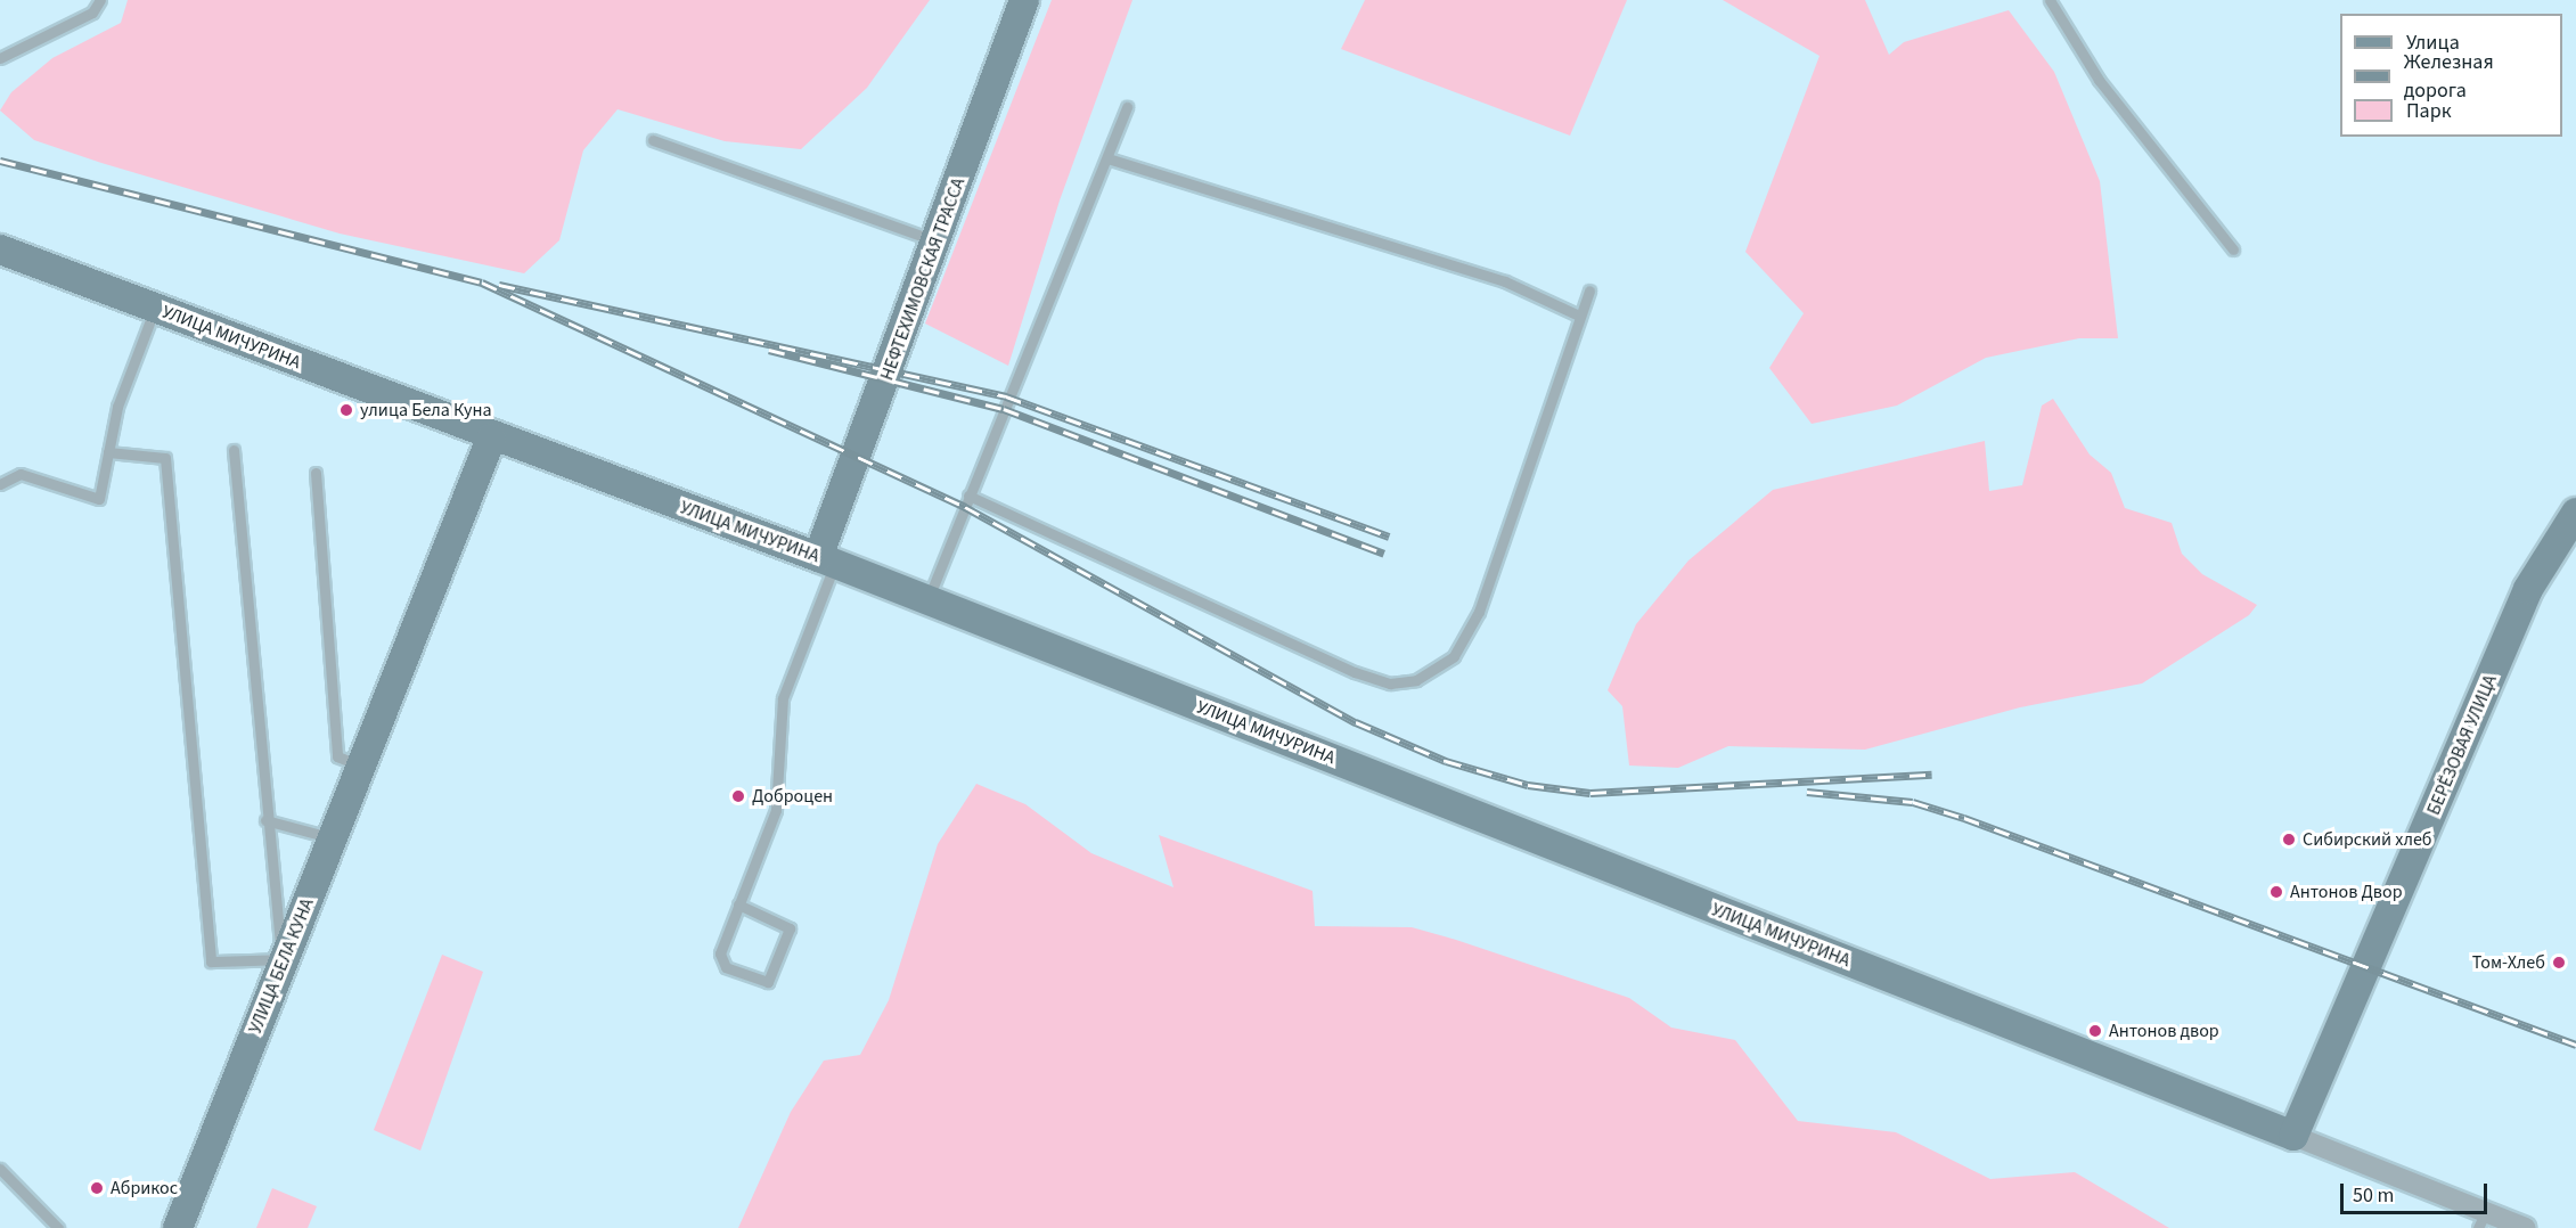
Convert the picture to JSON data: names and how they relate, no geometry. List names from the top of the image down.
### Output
{
  "streets": {
    "main road": [
      "НЕФТЕХИМОВСКАЯ ТРАССА",
      "УЛИЦА МИЧУРИНА",
      "БЕРЁЗОВАЯ УЛИЦА",
      "УЛИЦА БЕЛА КУНА"
    ]
  },
  "crossings": [
    ["НЕФТЕХИМОВСКАЯ ТРАССА", "УЛИЦА МИЧУРИНА"],
    ["УЛИЦА МИЧУРИНА", "БЕРЁЗОВАЯ УЛИЦА"],
    ["УЛИЦА МИЧУРИНА", "УЛИЦА БЕЛА КУНА"]
  ],
  "places": [
    "улица Бела Куна",
    "Доброцен",
    "Сибирский хлеб",
    "Антонов Двор",
    "Том-Хлеб",
    "Антонов двор",
    "Абрикос"
  ],
  "legend": ["Улица", "Железная дорога", "Парк"],
  "scale_bar": "50 m"
}
